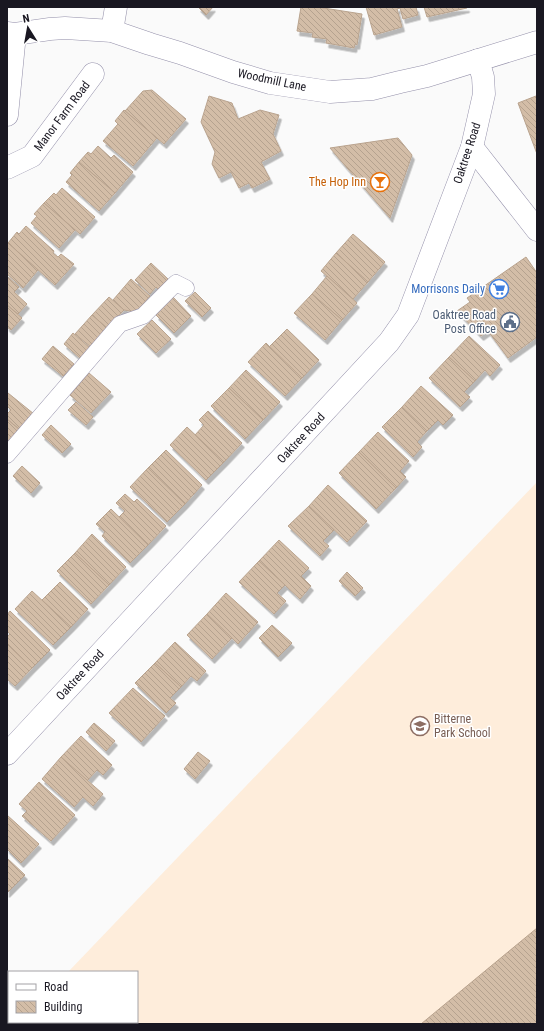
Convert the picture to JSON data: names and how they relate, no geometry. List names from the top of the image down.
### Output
{
  "streets": {
    "street": ["Woodmill Lane", "Manor Farm Road", "Oaktree Road"]
  },
  "crossings": [
    ["Woodmill Lane", "Oaktree Road"]
  ],
  "places": {
    "bar": ["The Hop Inn"],
    "supermarket": ["Morrisons Daily"],
    "public building": ["Oaktree Road Post Office"],
    "school or university": ["Bitterne Park School"]
  },
  "legend": ["Road", "Building"],
  "north": "top"
}
